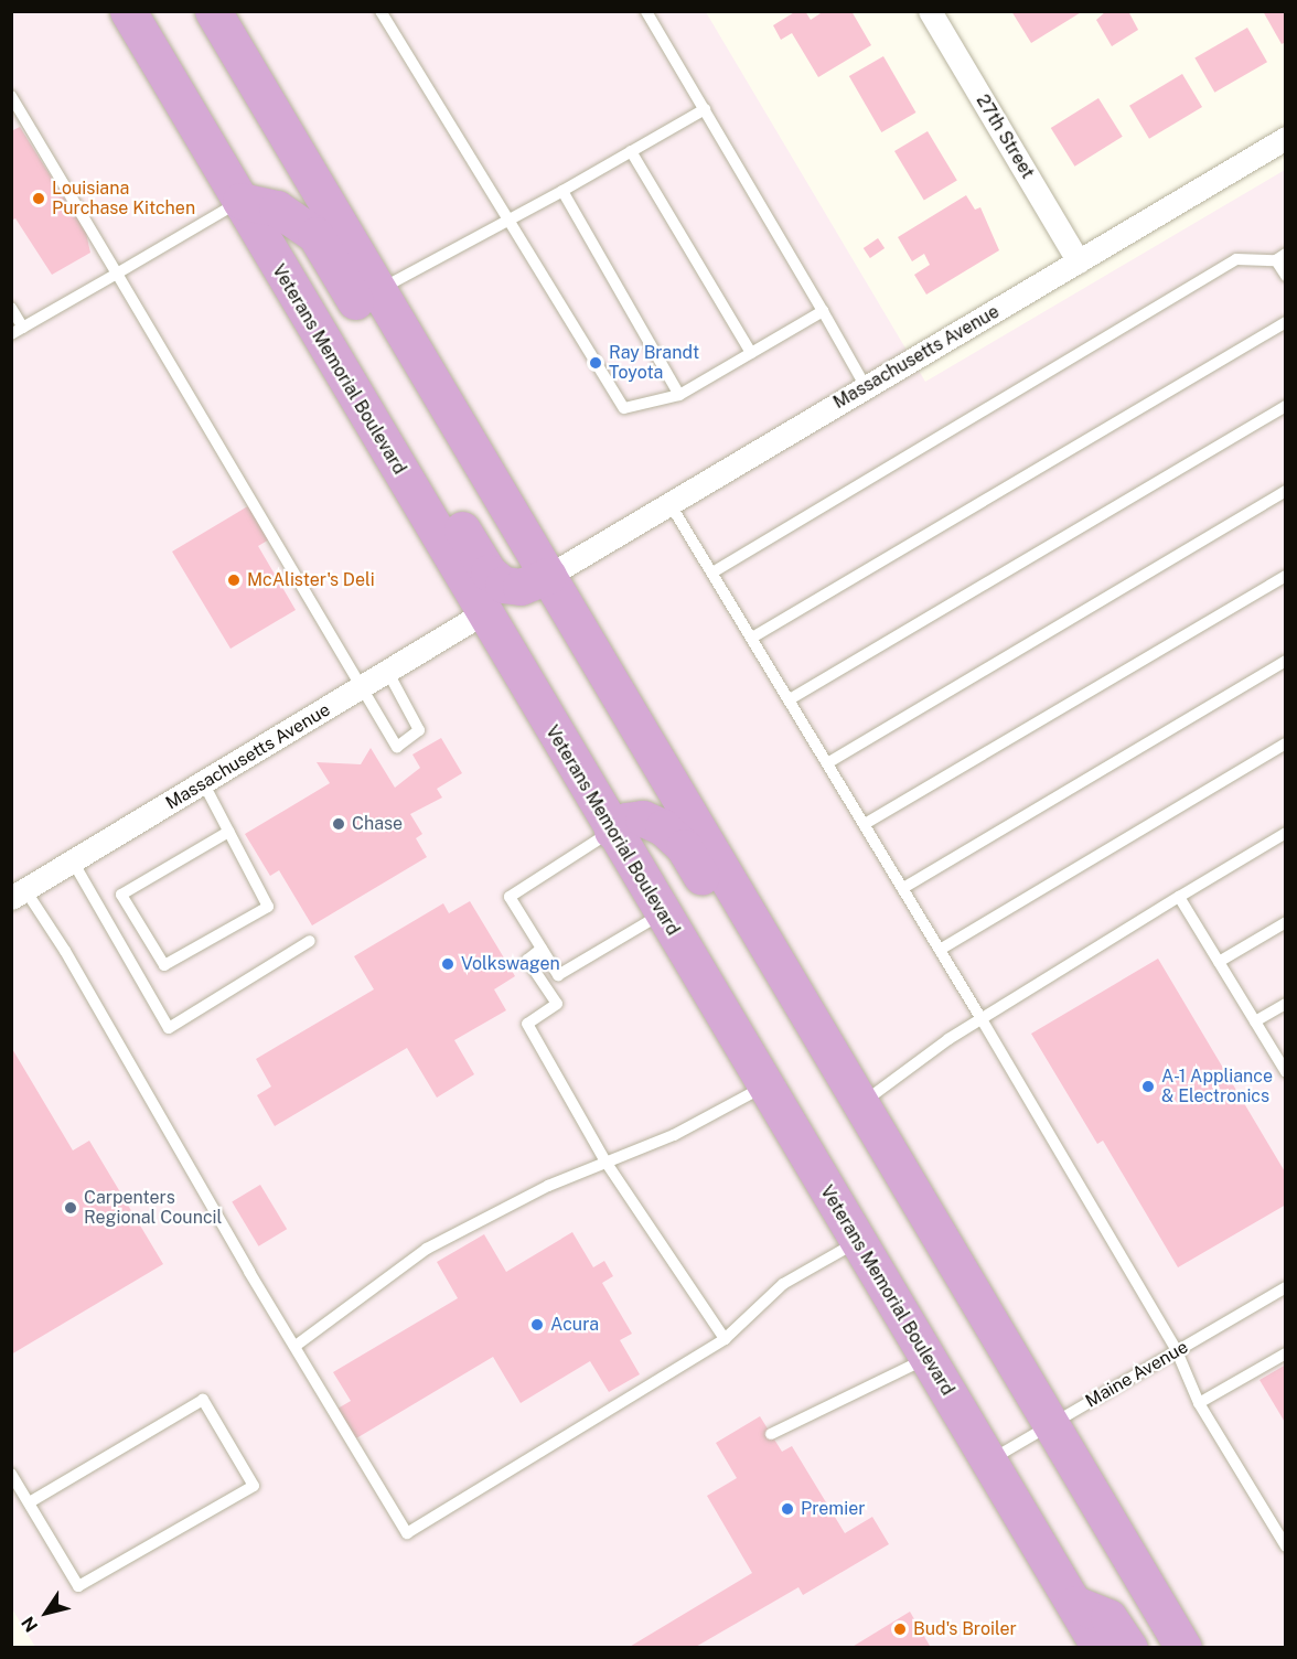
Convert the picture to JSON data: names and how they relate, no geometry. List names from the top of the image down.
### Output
{
  "streets": {
    "main road": ["Veterans Memorial Boulevard"],
    "street": ["27th Street", "Massachusetts Avenue"],
    "lane": ["Maine Avenue"]
  },
  "crossings": [
    ["27th Street", "Massachusetts Avenue"],
    ["Massachusetts Avenue", "Veterans Memorial Boulevard"],
    ["Veterans Memorial Boulevard", "Maine Avenue"]
  ],
  "places": [
    "Louisiana Purchase Kitchen",
    "Ray Brandt Toyota",
    "McAlister's Deli",
    "Chase",
    "Volkswagen",
    "A-1 Appliance & Electronics",
    "Carpenters Regional Council",
    "Acura",
    "Premier",
    "Bud's Broiler"
  ],
  "north": "bottom left"
}
